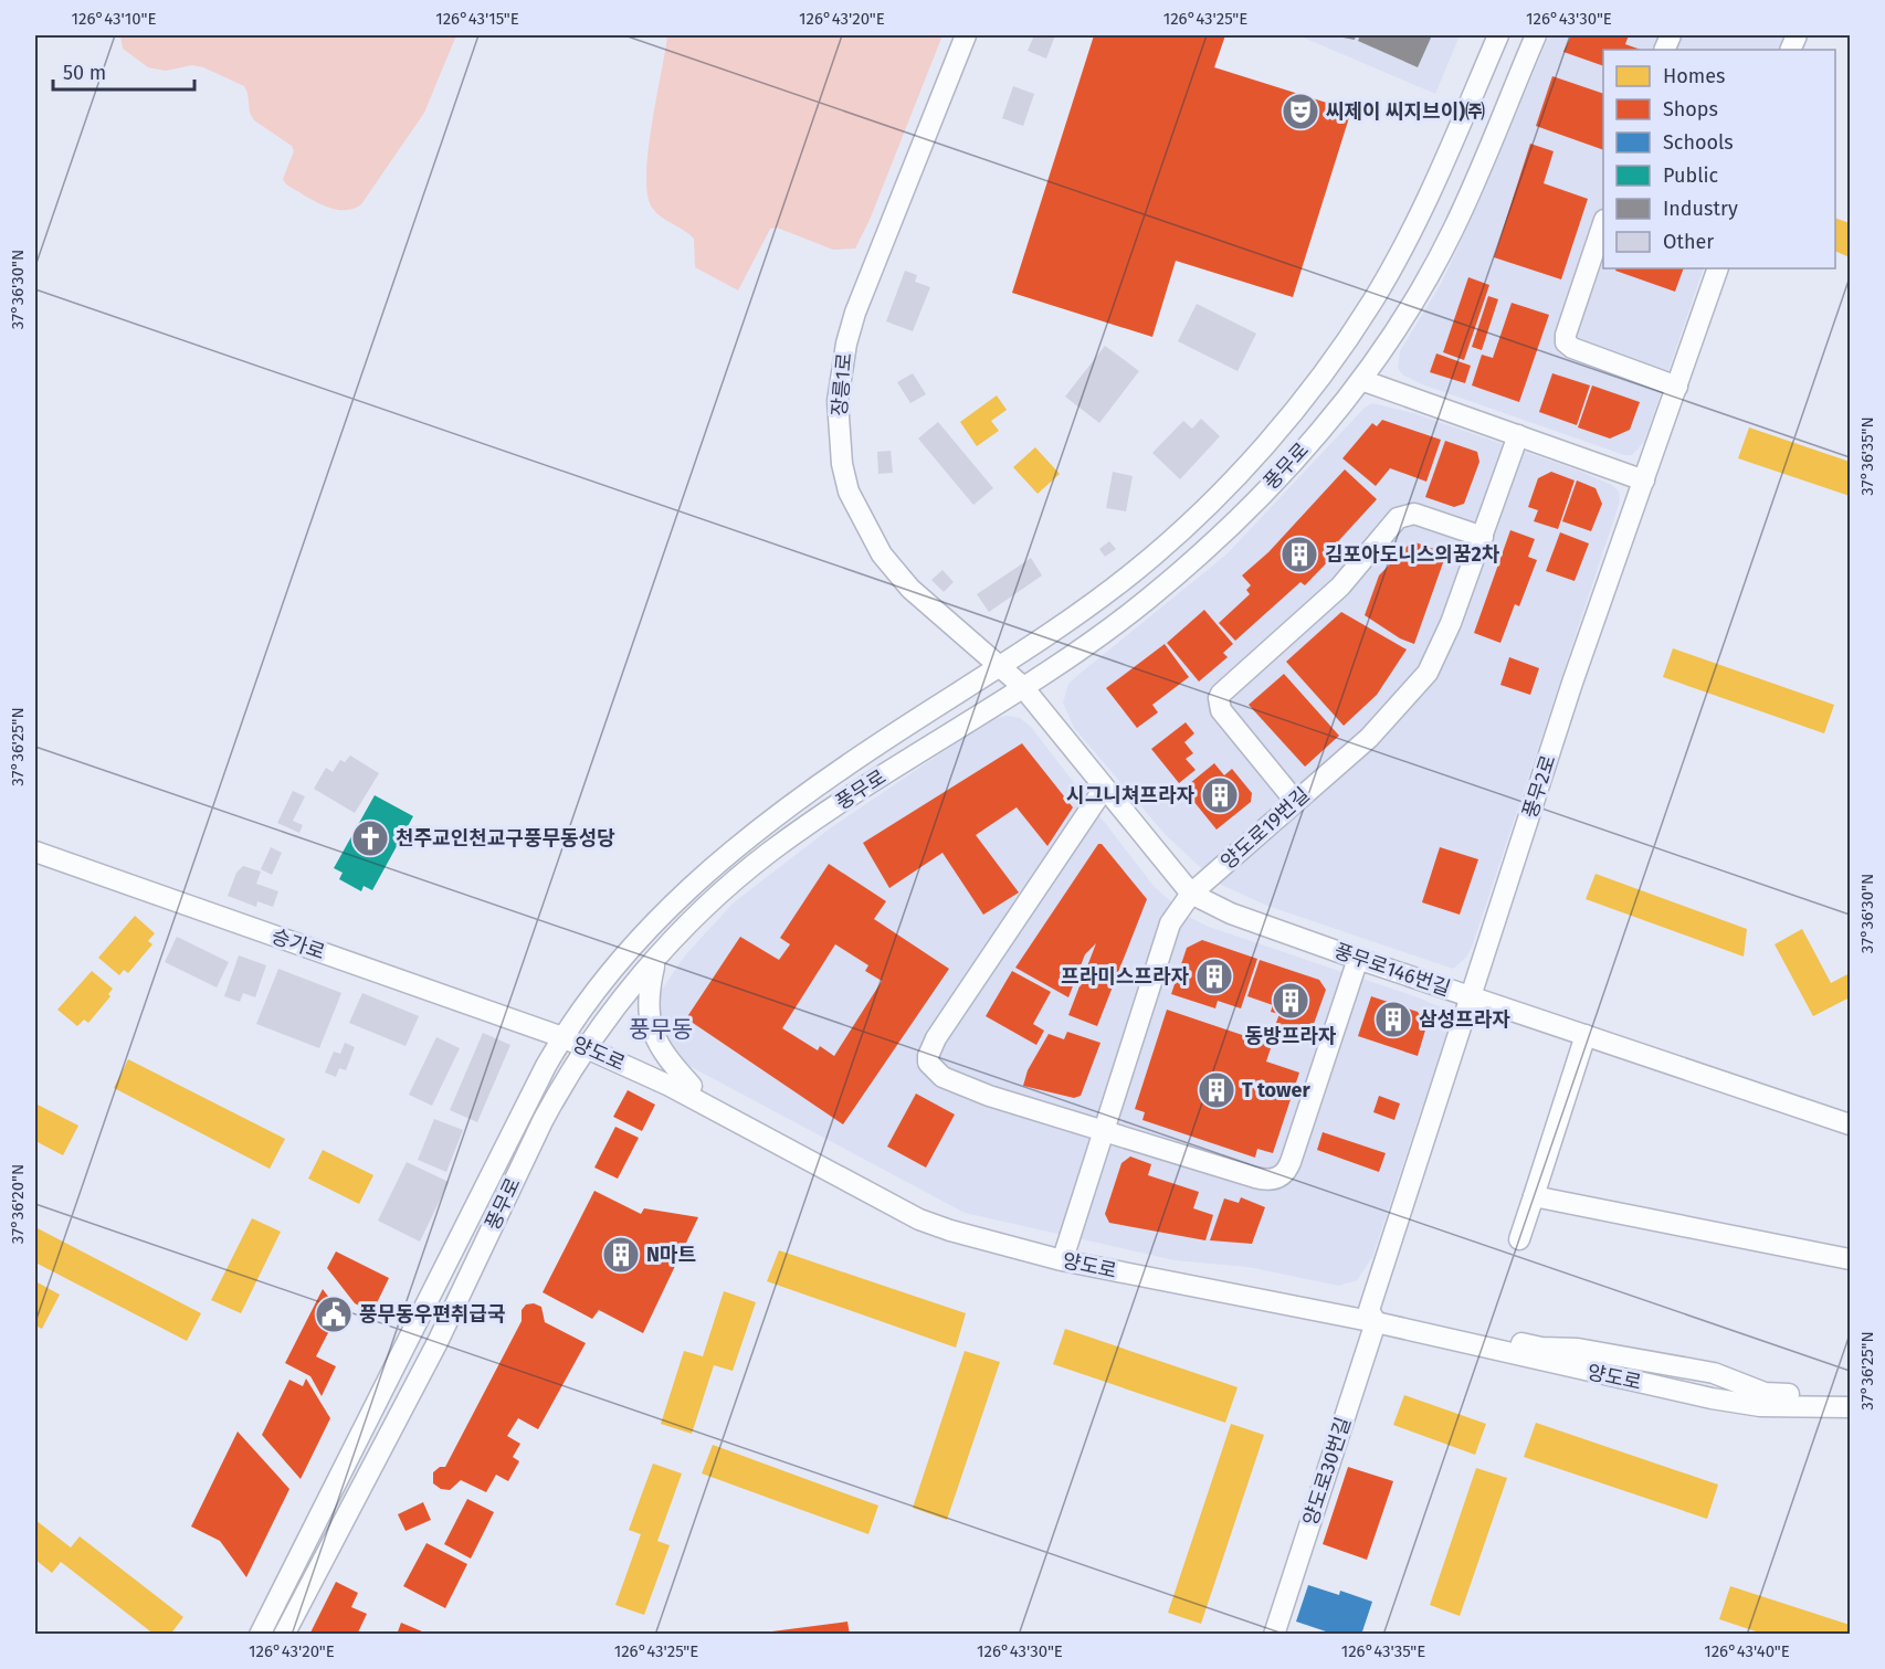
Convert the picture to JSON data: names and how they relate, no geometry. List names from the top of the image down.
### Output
{
  "streets": {
    "street": [
      "장릉1로",
      "풍무로",
      "풍무2로",
      "양도로19번길",
      "승가로",
      "풍무로146번길",
      "양도로",
      "양도로30번길"
    ]
  },
  "crossings": [
    ["장릉1로", "풍무로"],
    ["장릉1로", "풍무로146번길"],
    ["풍무로", "승가로"],
    ["풍무로", "풍무로146번길"],
    ["풍무로", "양도로"],
    ["풍무2로", "풍무로146번길"],
    ["풍무2로", "양도로"],
    ["풍무2로", "양도로30번길"],
    ["양도로19번길", "풍무로146번길"],
    ["양도로19번길", "양도로"],
    ["승가로", "양도로"],
    ["양도로", "양도로30번길"]
  ],
  "districts": ["풍무동"],
  "places": {
    "theatre": ["씨제이 씨지브이)㈜"],
    "building": [
      "김포아도니스의꿈2차",
      "시그니쳐프라자",
      "프라미스프라자",
      "동방프라자",
      "삼성프라자",
      "T tower",
      "N마트"
    ],
    "church": ["천주교인천교구풍무동성당"],
    "public building": ["풍무동우편취급국"]
  },
  "legend": [
    "Homes",
    "Shops",
    "Schools",
    "Public",
    "Industry",
    "Other"
  ],
  "scale_bar": "50 m",
  "coordinates": [
    "126°43'10\"E",
    "126°43'15\"E",
    "126°43'20\"E",
    "126°43'25\"E",
    "126°43'30\"E",
    "37°36'30\"N",
    "37°36'35\"N",
    "37°36'25\"N",
    "37°36'20\"N",
    "126°43'35\"E",
    "126°43'40\"E"
  ]
}
